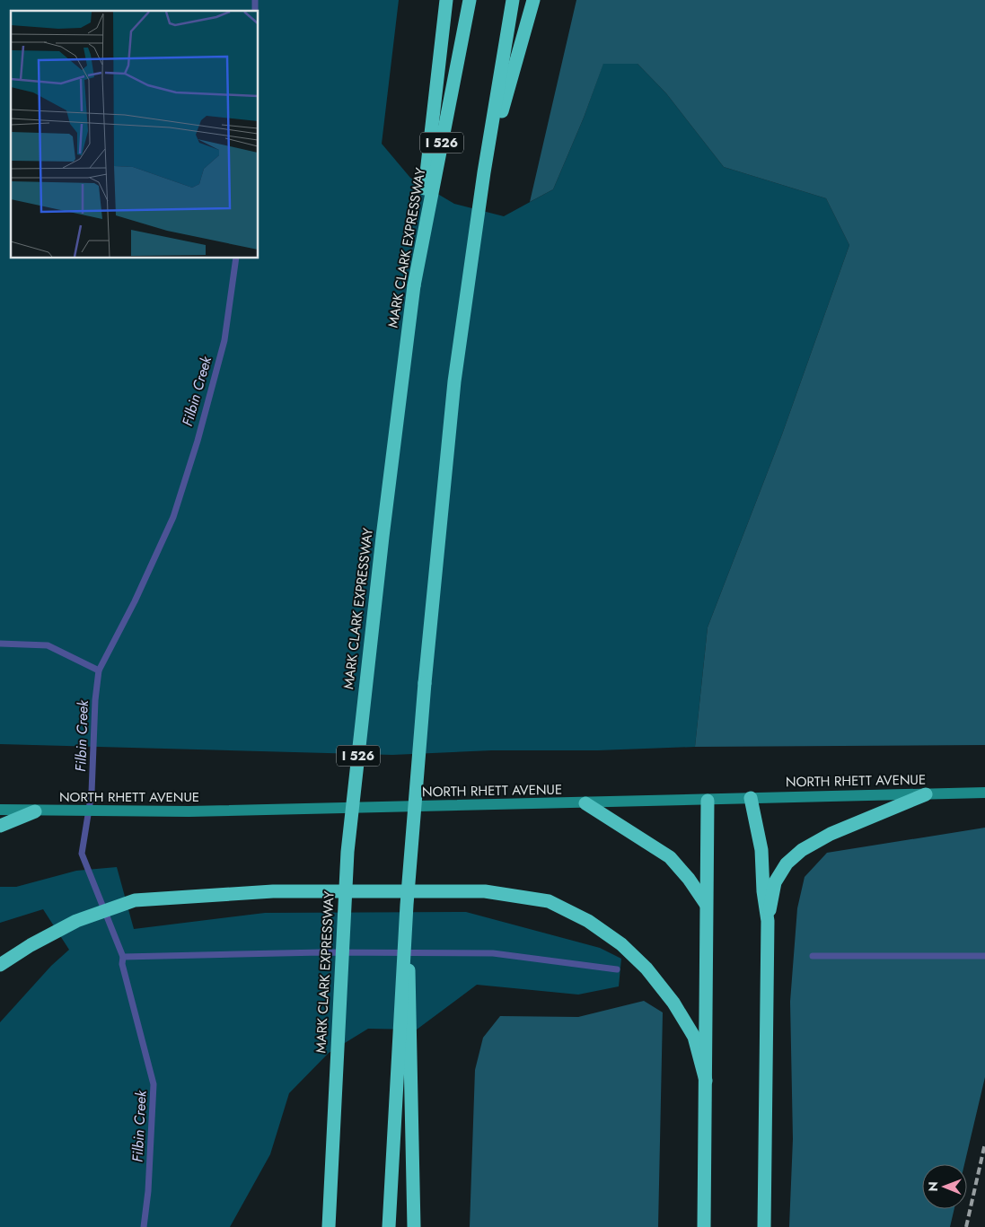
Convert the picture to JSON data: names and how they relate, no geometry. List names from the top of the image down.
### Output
{
  "streets": {
    "highway": ["I 526", "MARK CLARK EXPRESSWAY"],
    "main road": ["NORTH RHETT AVENUE"]
  },
  "water": ["Filbin Creek"],
  "north": "left"
}
